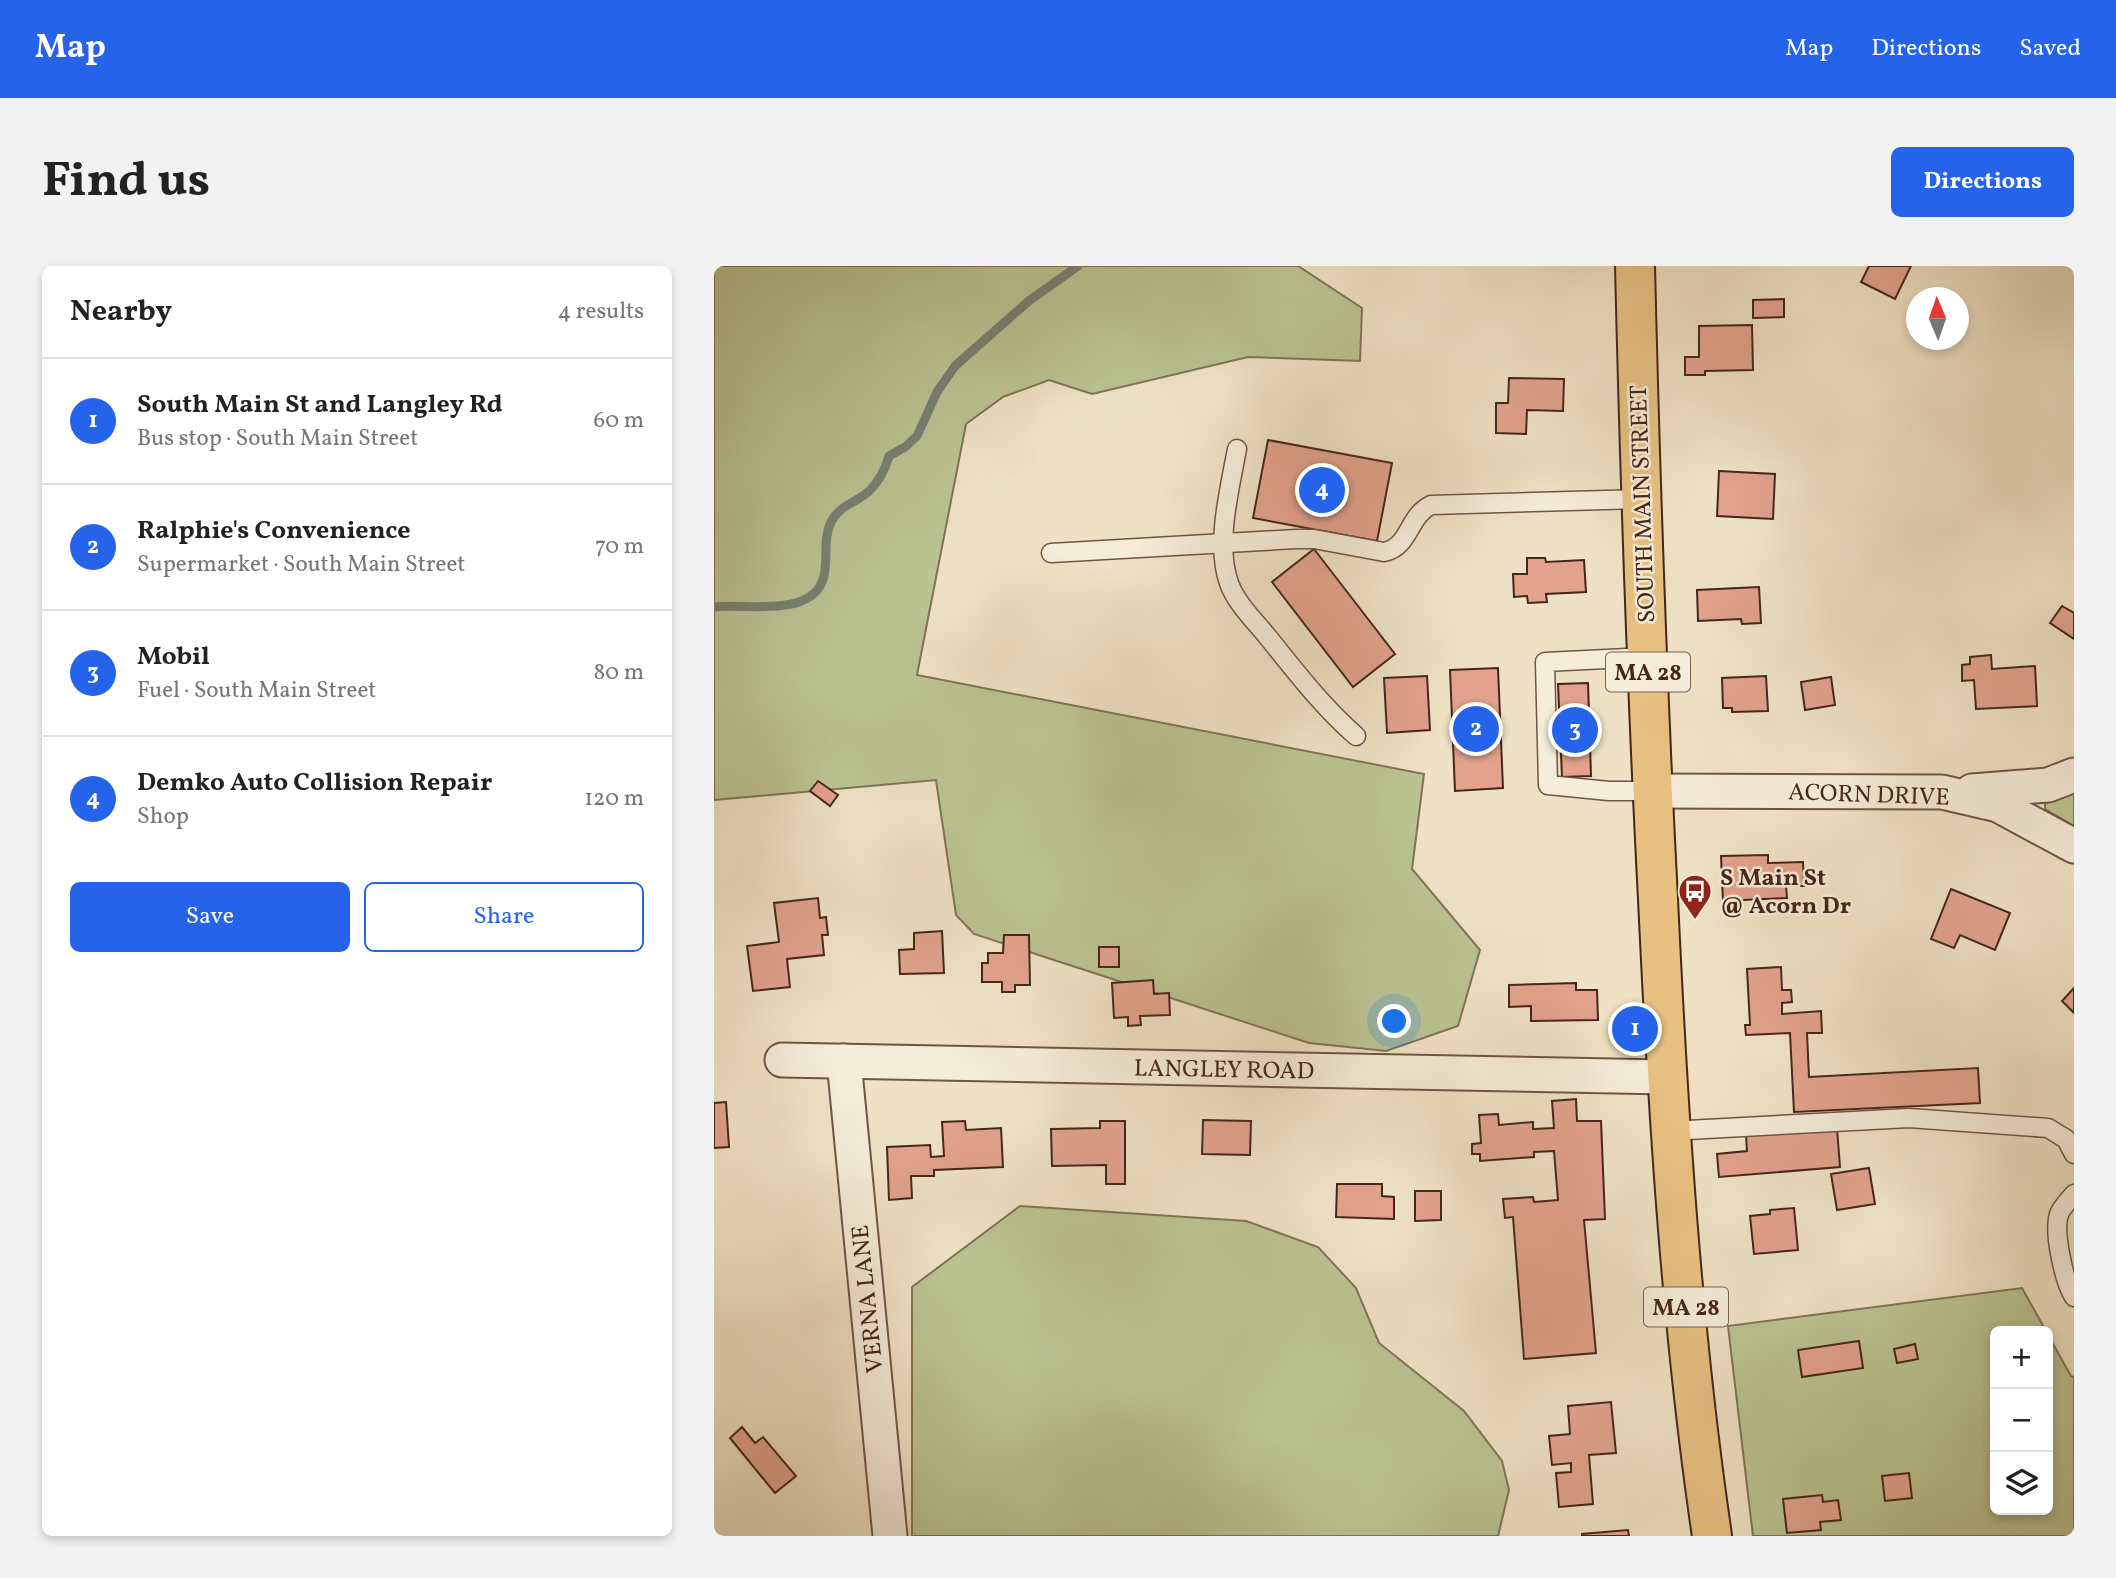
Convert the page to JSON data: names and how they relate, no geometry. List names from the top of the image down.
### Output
{
  "streets": {
    "main road": ["SOUTH MAIN STREET", "MA 28"],
    "street": ["ACORN DRIVE", "LANGLEY ROAD", "VERNA LANE"]
  },
  "crossings": [
    ["SOUTH MAIN STREET", "MA 28"],
    ["SOUTH MAIN STREET", "ACORN DRIVE"],
    ["SOUTH MAIN STREET", "LANGLEY ROAD"],
    ["MA 28", "LANGLEY ROAD"],
    ["LANGLEY ROAD", "VERNA LANE"]
  ],
  "places": {
    "bus stop": ["S Main St @ Acorn Dr"]
  },
  "north": "top",
  "page": {
    "header": "Map",
    "nav": ["Map", "Directions", "Saved"],
    "buttons": [
      "Directions",
      ["Save", "Share"]
    ],
    "title": "Find us",
    "heading": ["Nearby", "4 results"],
    "list": [
      {
        "mark": "1",
        "name": "South Main St and Langley Rd",
        "note": "Bus stop · South Main Street",
        "value": "60 m"
      },
      {
        "mark": "2",
        "name": "Ralphie's Convenience",
        "note": "Supermarket · South Main Street",
        "value": "70 m"
      },
      {
        "mark": "3",
        "name": "Mobil",
        "note": "Fuel · South Main Street",
        "value": "80 m"
      },
      {
        "mark": "4",
        "name": "Demko Auto Collision Repair",
        "note": "Shop",
        "value": "120 m"
      }
    ],
    "pins": [
      "4",
      "2",
      "3",
      "1"
    ],
    "map_buttons": ["+", "−"]
  }
}
